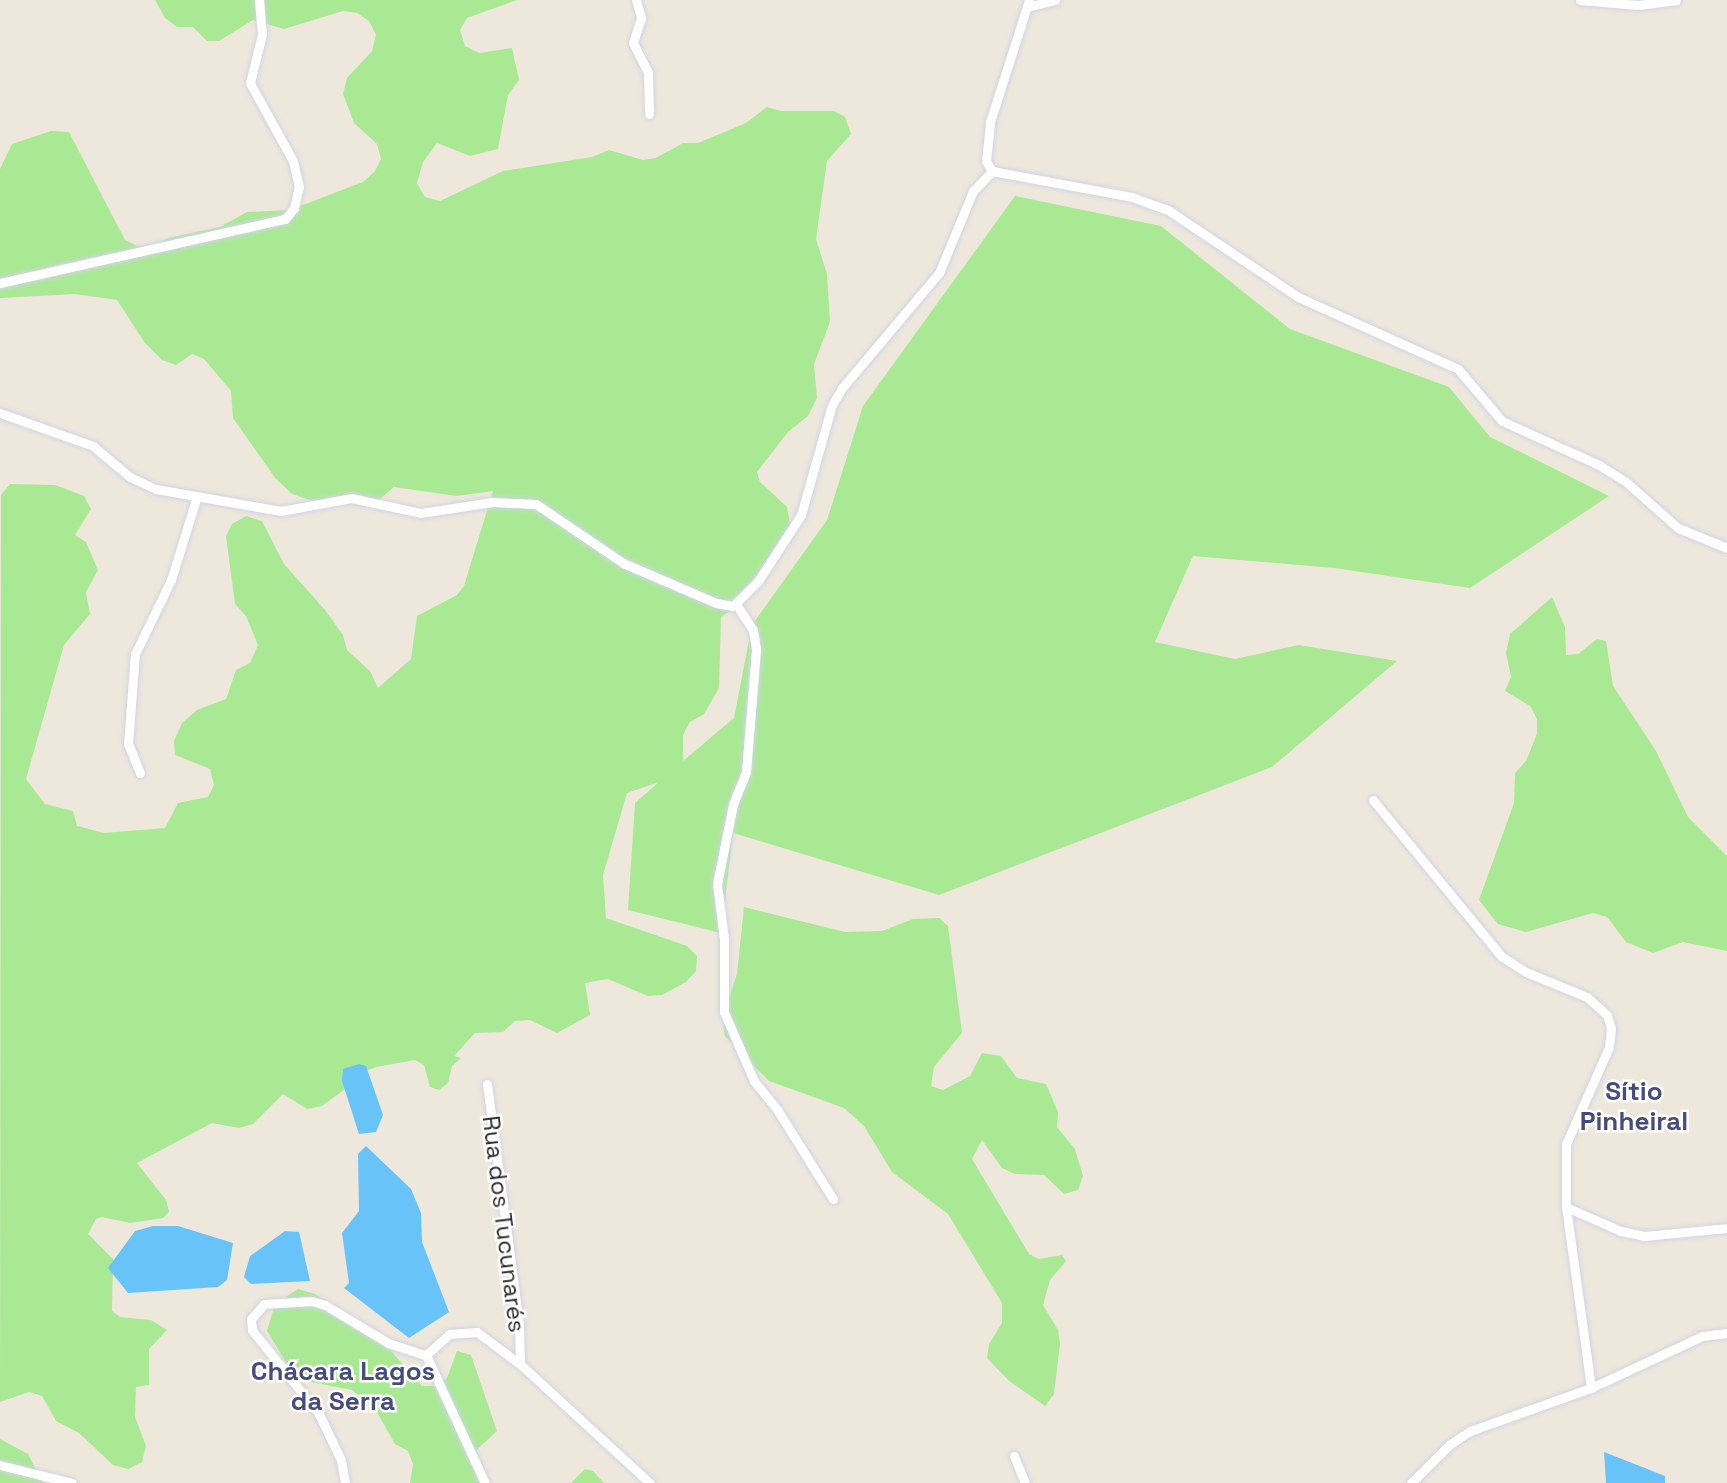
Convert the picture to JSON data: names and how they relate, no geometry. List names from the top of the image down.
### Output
{
  "streets": {
    "street": ["Rua dos Tucunarés"]
  },
  "districts": ["Sítio Pinheiral", "Chácara Lagos da Serra"]
}
